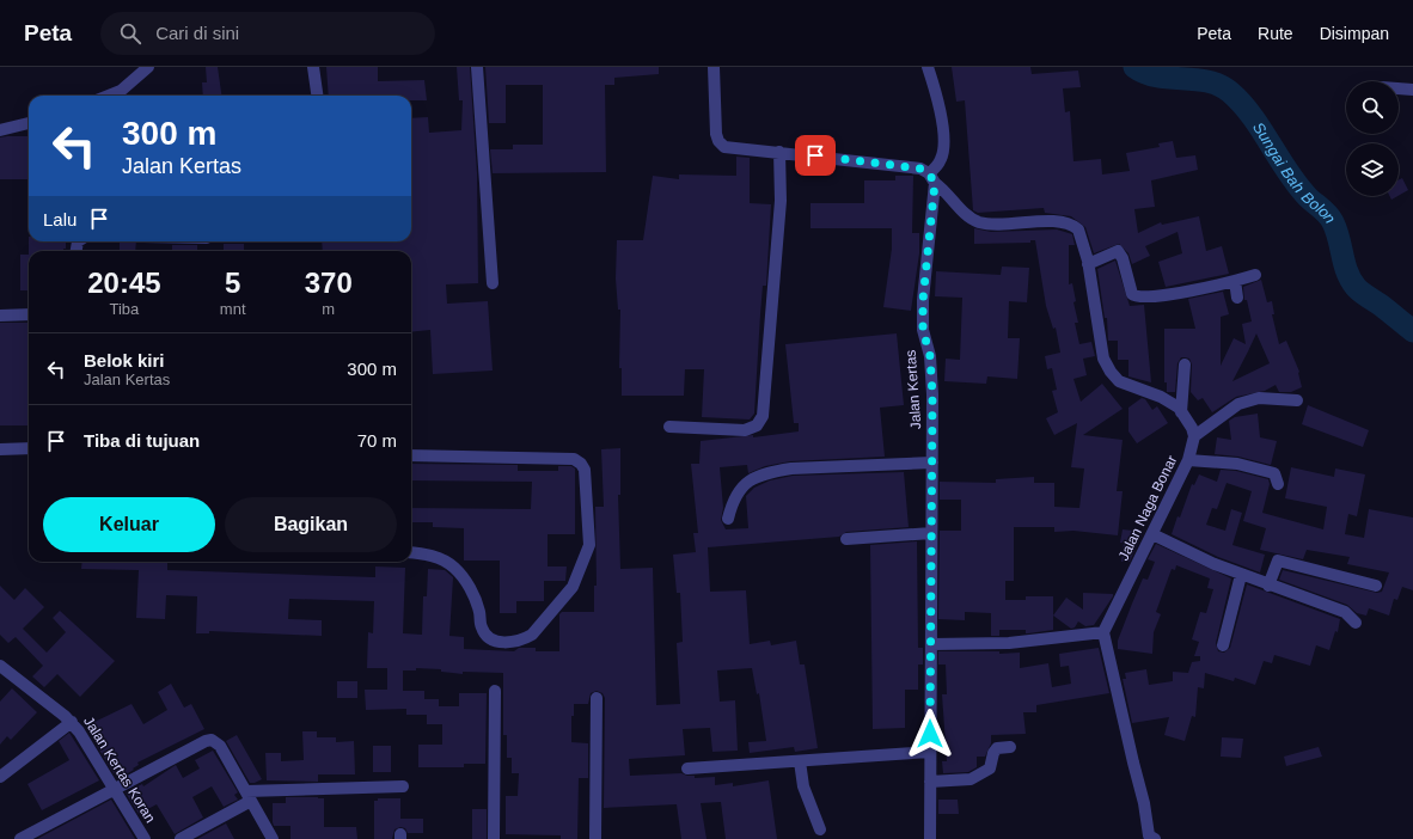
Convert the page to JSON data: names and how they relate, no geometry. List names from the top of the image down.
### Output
{
  "streets": {
    "street": ["Jalan Kertas", "Jalan Naga Bonar", "Jalan Kertas Koran"]
  },
  "water": ["Sungai Bah Bolon"],
  "page": {
    "header": "Peta",
    "search": "Cari di sini",
    "nav": ["Peta", "Rute", "Disimpan"],
    "turn": ["300 m", "Jalan Kertas"],
    "then": "Lalu",
    "eta": [
      "20:45",
      "Tiba",
      "5",
      "mnt",
      "370",
      "m"
    ],
    "list": [
      {
        "name": "Belok kiri",
        "note": "Jalan Kertas",
        "value": "300 m"
      },
      {
        "name": "Tiba di tujuan",
        "value": "70 m"
      }
    ],
    "buttons": ["Keluar", "Bagikan"]
  }
}
